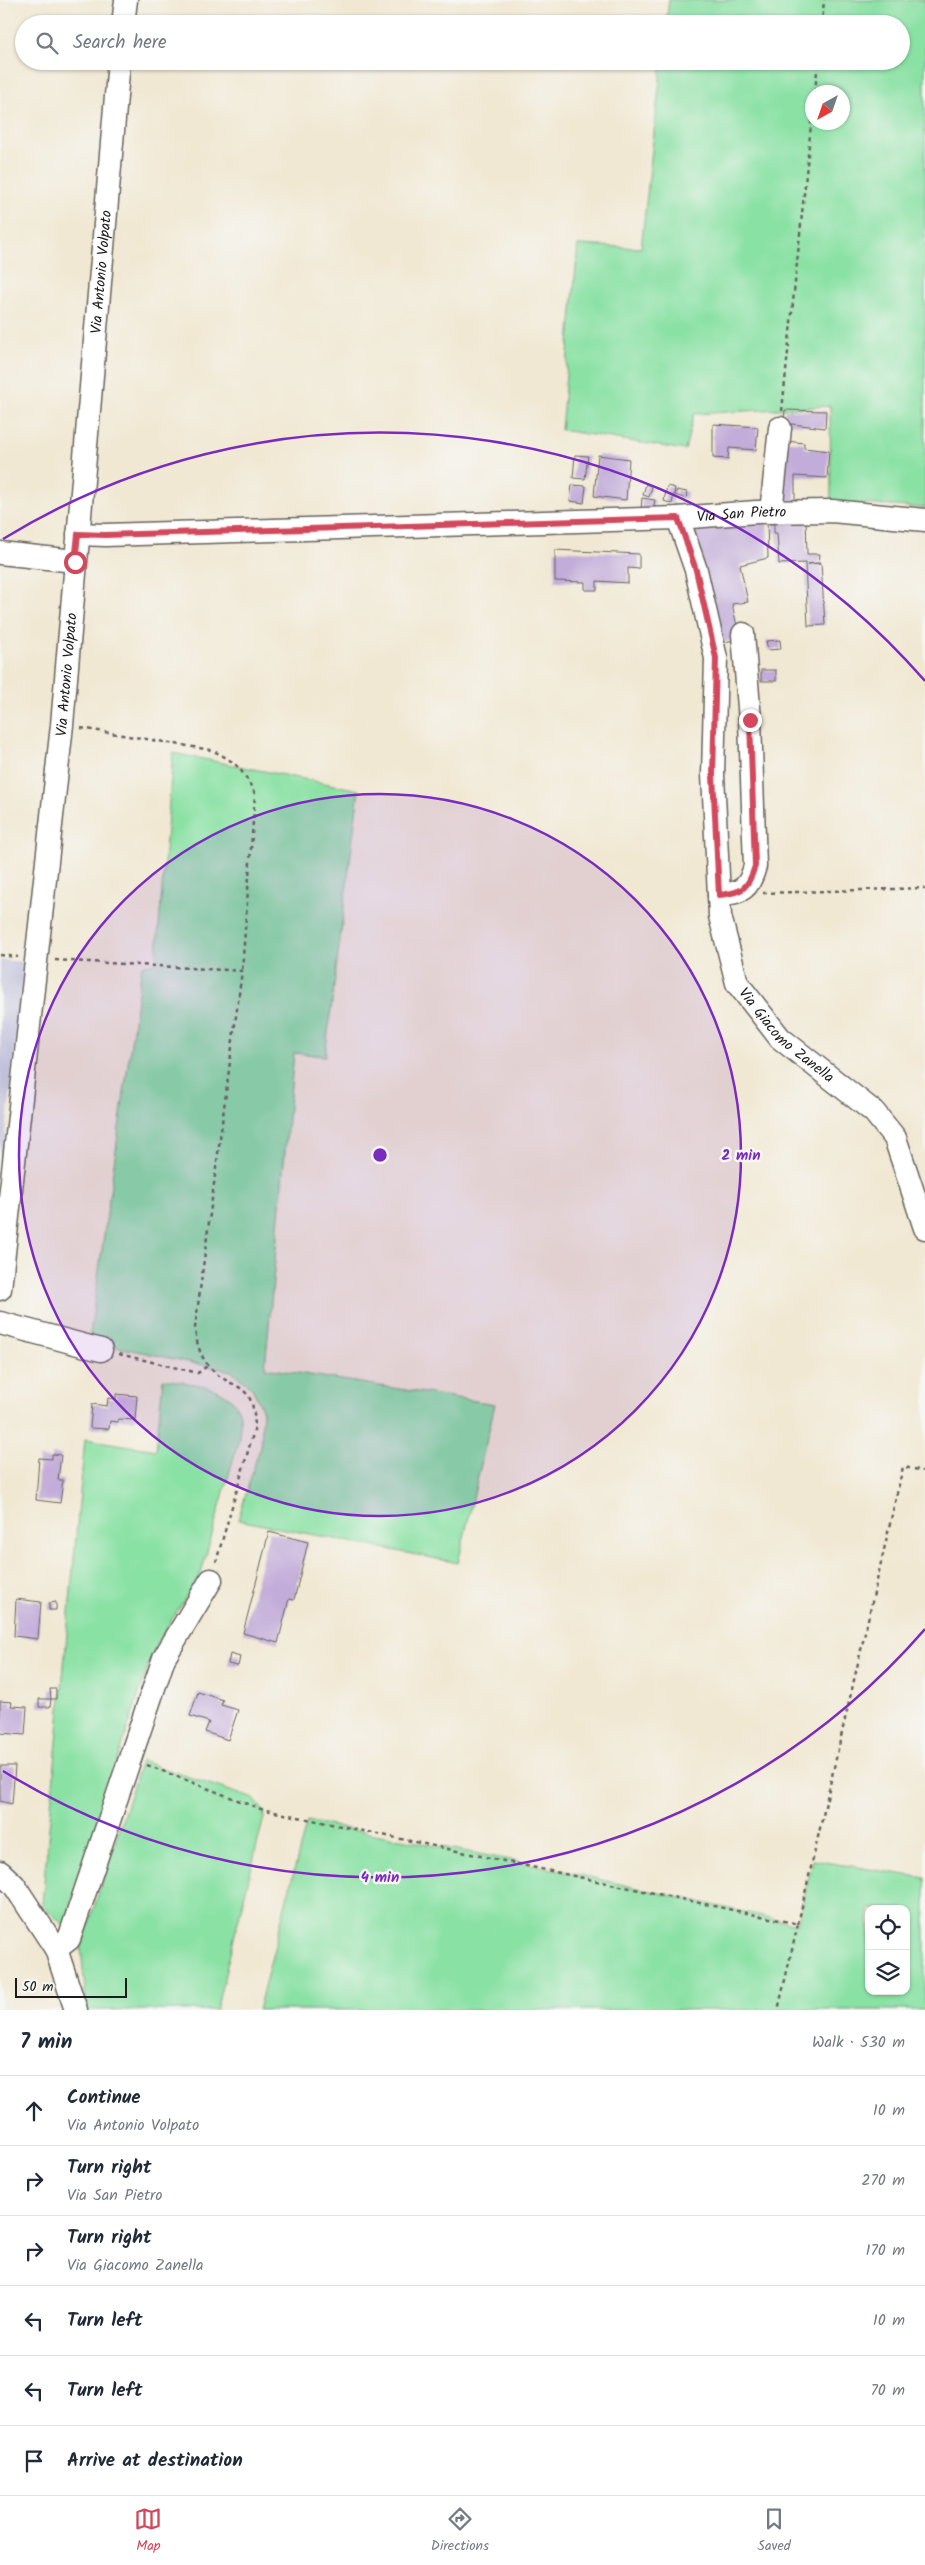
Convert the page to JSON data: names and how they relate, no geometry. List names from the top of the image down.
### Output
{
  "streets": {
    "street": ["Via Antonio Volpato", "Via San Pietro", "Via Giacomo Zanella"]
  },
  "crossings": [
    ["Via Antonio Volpato", "Via San Pietro"],
    ["Via San Pietro", "Via Giacomo Zanella"]
  ],
  "scale_bar": "50 m",
  "north": "bottom left",
  "page": {
    "search": "Search here",
    "scale": "50 m",
    "heading": ["7 min", "Walk · 530 m"],
    "list": [
      ["Continue", "Via Antonio Volpato", "10 m"],
      ["Turn right", "Via San Pietro", "270 m"],
      ["Turn right", "Via Giacomo Zanella", "170 m"],
      ["Turn left", "10 m"],
      ["Turn left", "70 m"],
      "Arrive at destination"
    ],
    "nav": ["Map", "Directions", "Saved"]
  },
  "rings": ["2 min", "4 min"]
}
